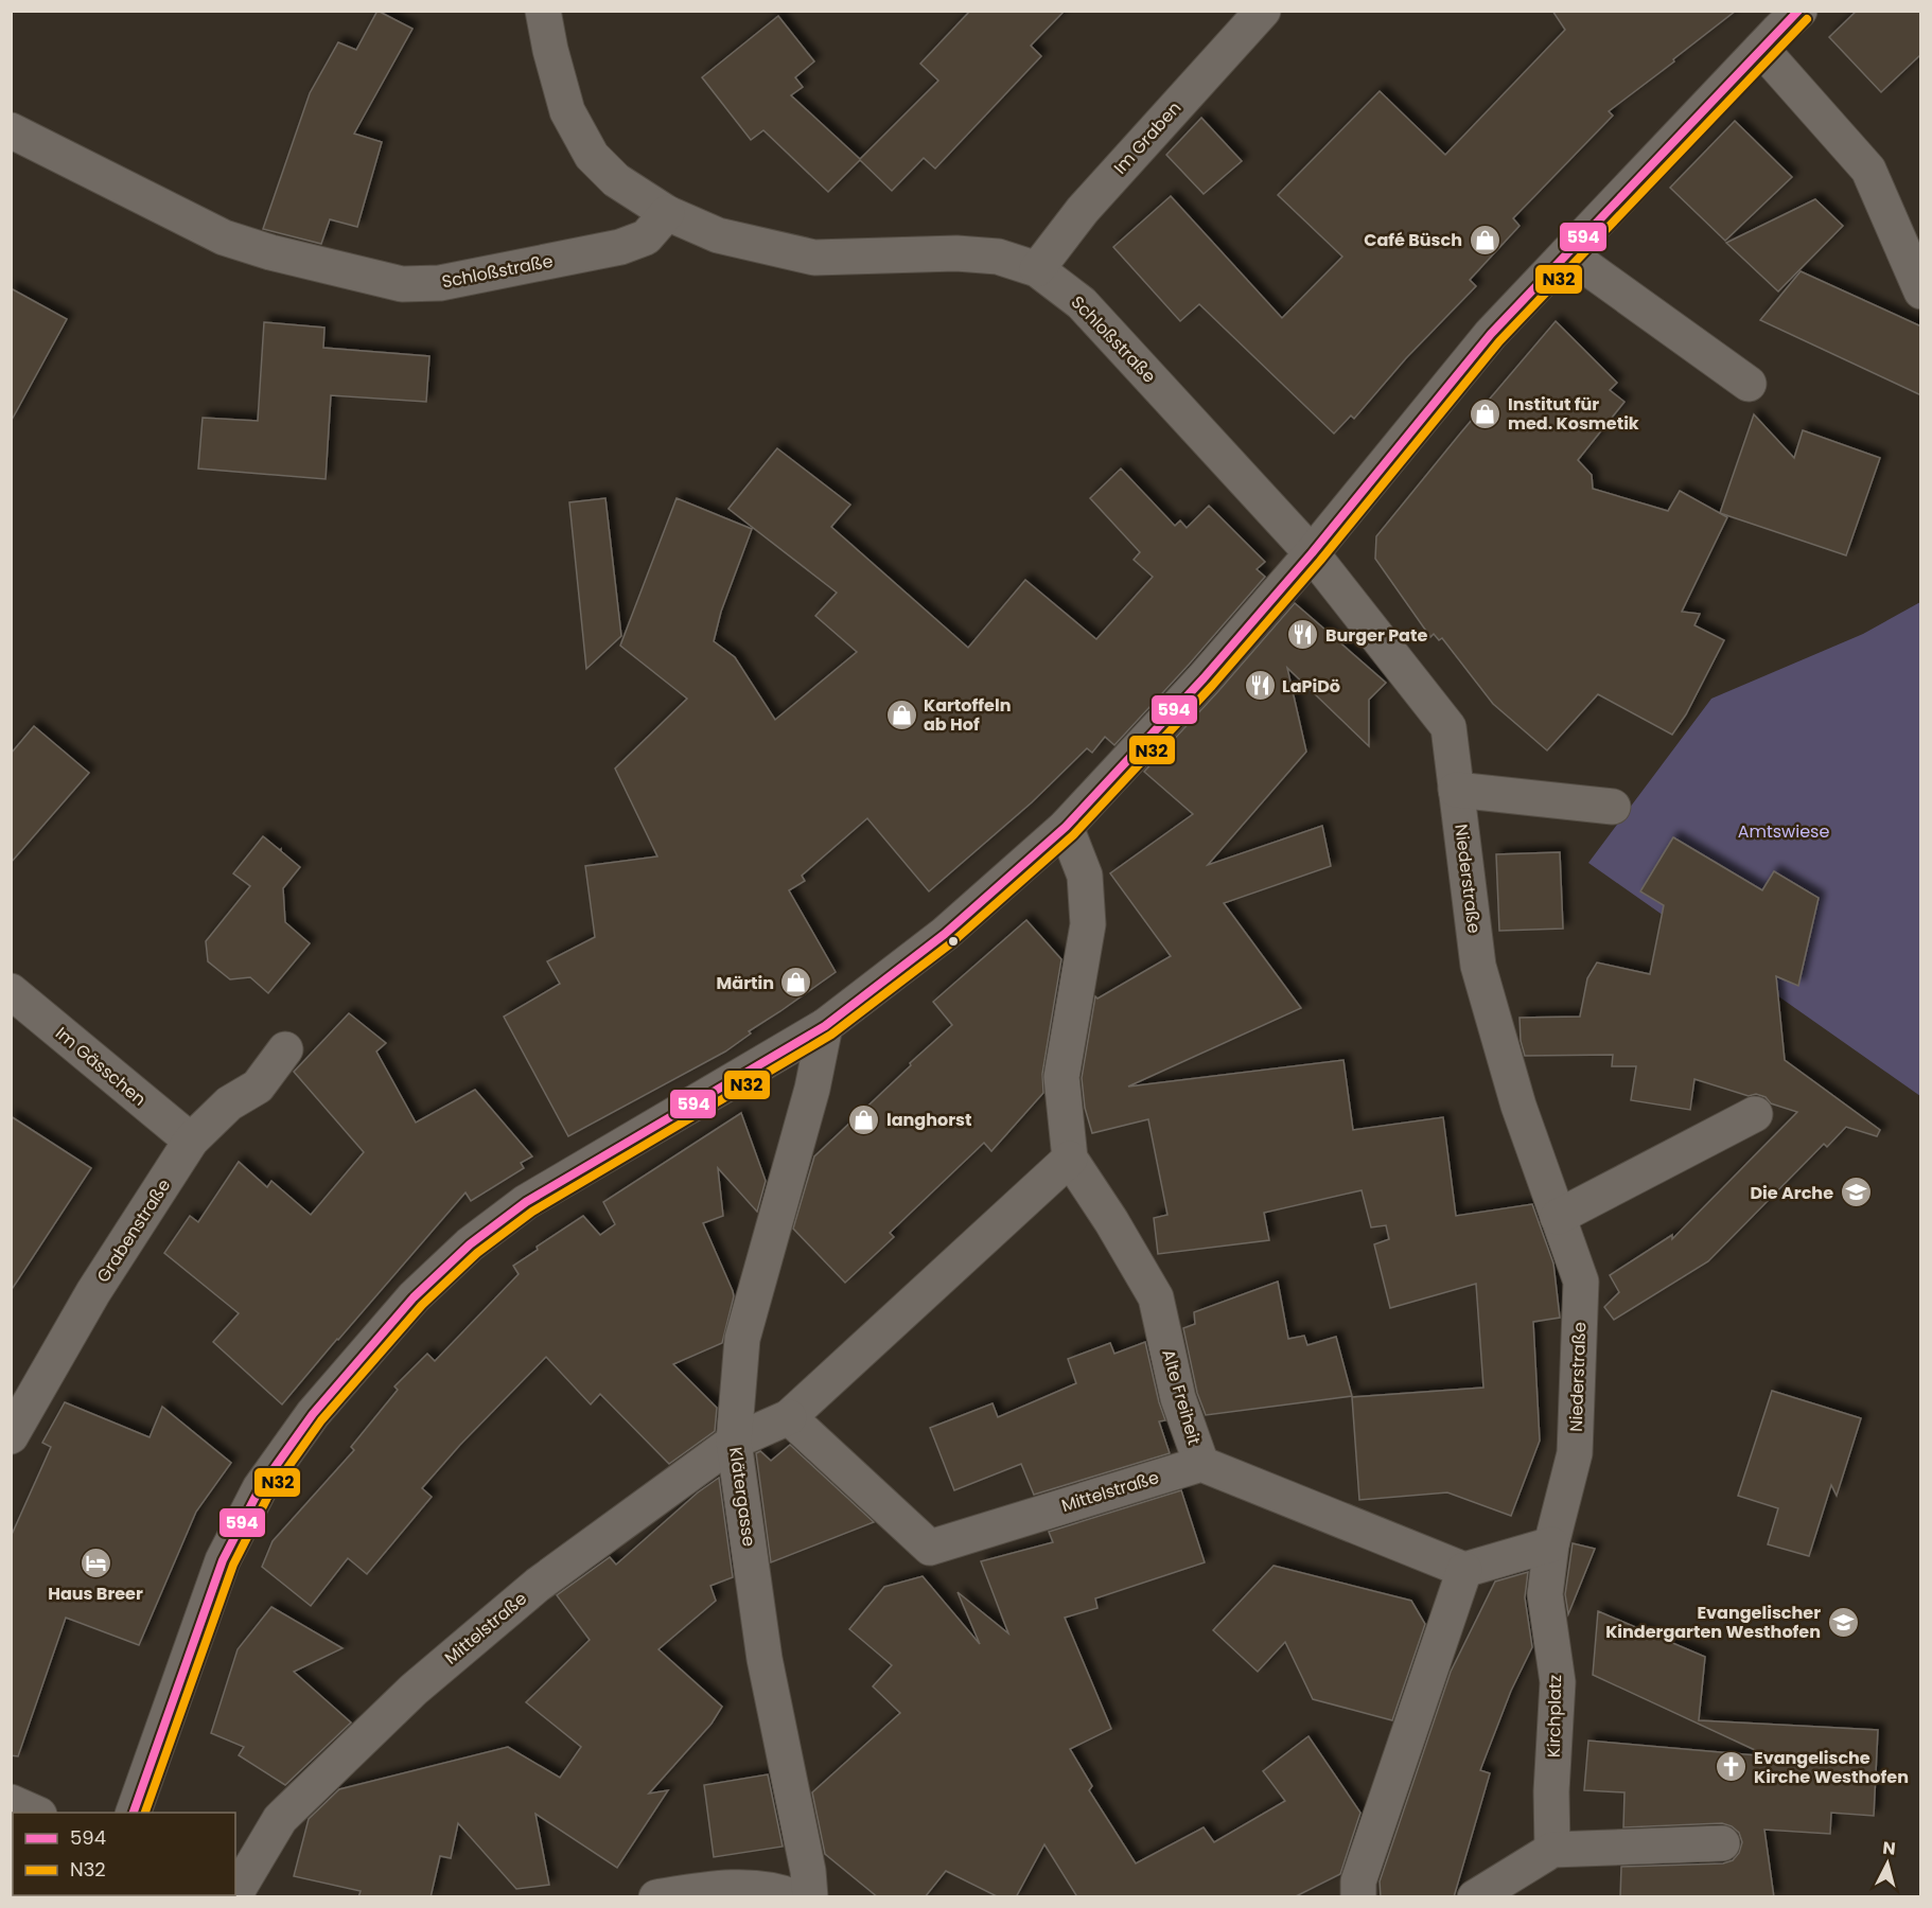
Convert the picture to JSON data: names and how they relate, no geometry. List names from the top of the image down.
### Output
{
  "streets": {
    "street": [
      "Im Graben",
      "Schloßstraße",
      "Niederstraße",
      "Im Gässchen",
      "Grabenstraße",
      "Alte Freiheit",
      "Mittelstraße",
      "Klätergasse",
      "Kirchplatz"
    ]
  },
  "crossings": [
    ["Im Graben", "Schloßstraße"],
    ["Schloßstraße", "Niederstraße"],
    ["Niederstraße", "Kirchplatz"],
    ["Im Gässchen", "Grabenstraße"],
    ["Alte Freiheit", "Mittelstraße"],
    ["Mittelstraße", "Klätergasse"]
  ],
  "parks": ["Amtswiese"],
  "places": {
    "shop": [
      "Café Büsch",
      "Institut für med. Kosmetik",
      "Kartoffeln ab Hof",
      "Märtin",
      "langhorst"
    ],
    "restaurant": ["Burger Pate", "LaPiDö"],
    "school or university": ["Die Arche", "Evangelischer Kindergarten Westhofen"],
    "hotel": ["Haus Breer"],
    "church": ["Evangelische Kirche Westhofen"]
  },
  "lines": ["transit line 594", "transit line N32"],
  "legend": ["594", "N32"],
  "north": "top"
}
